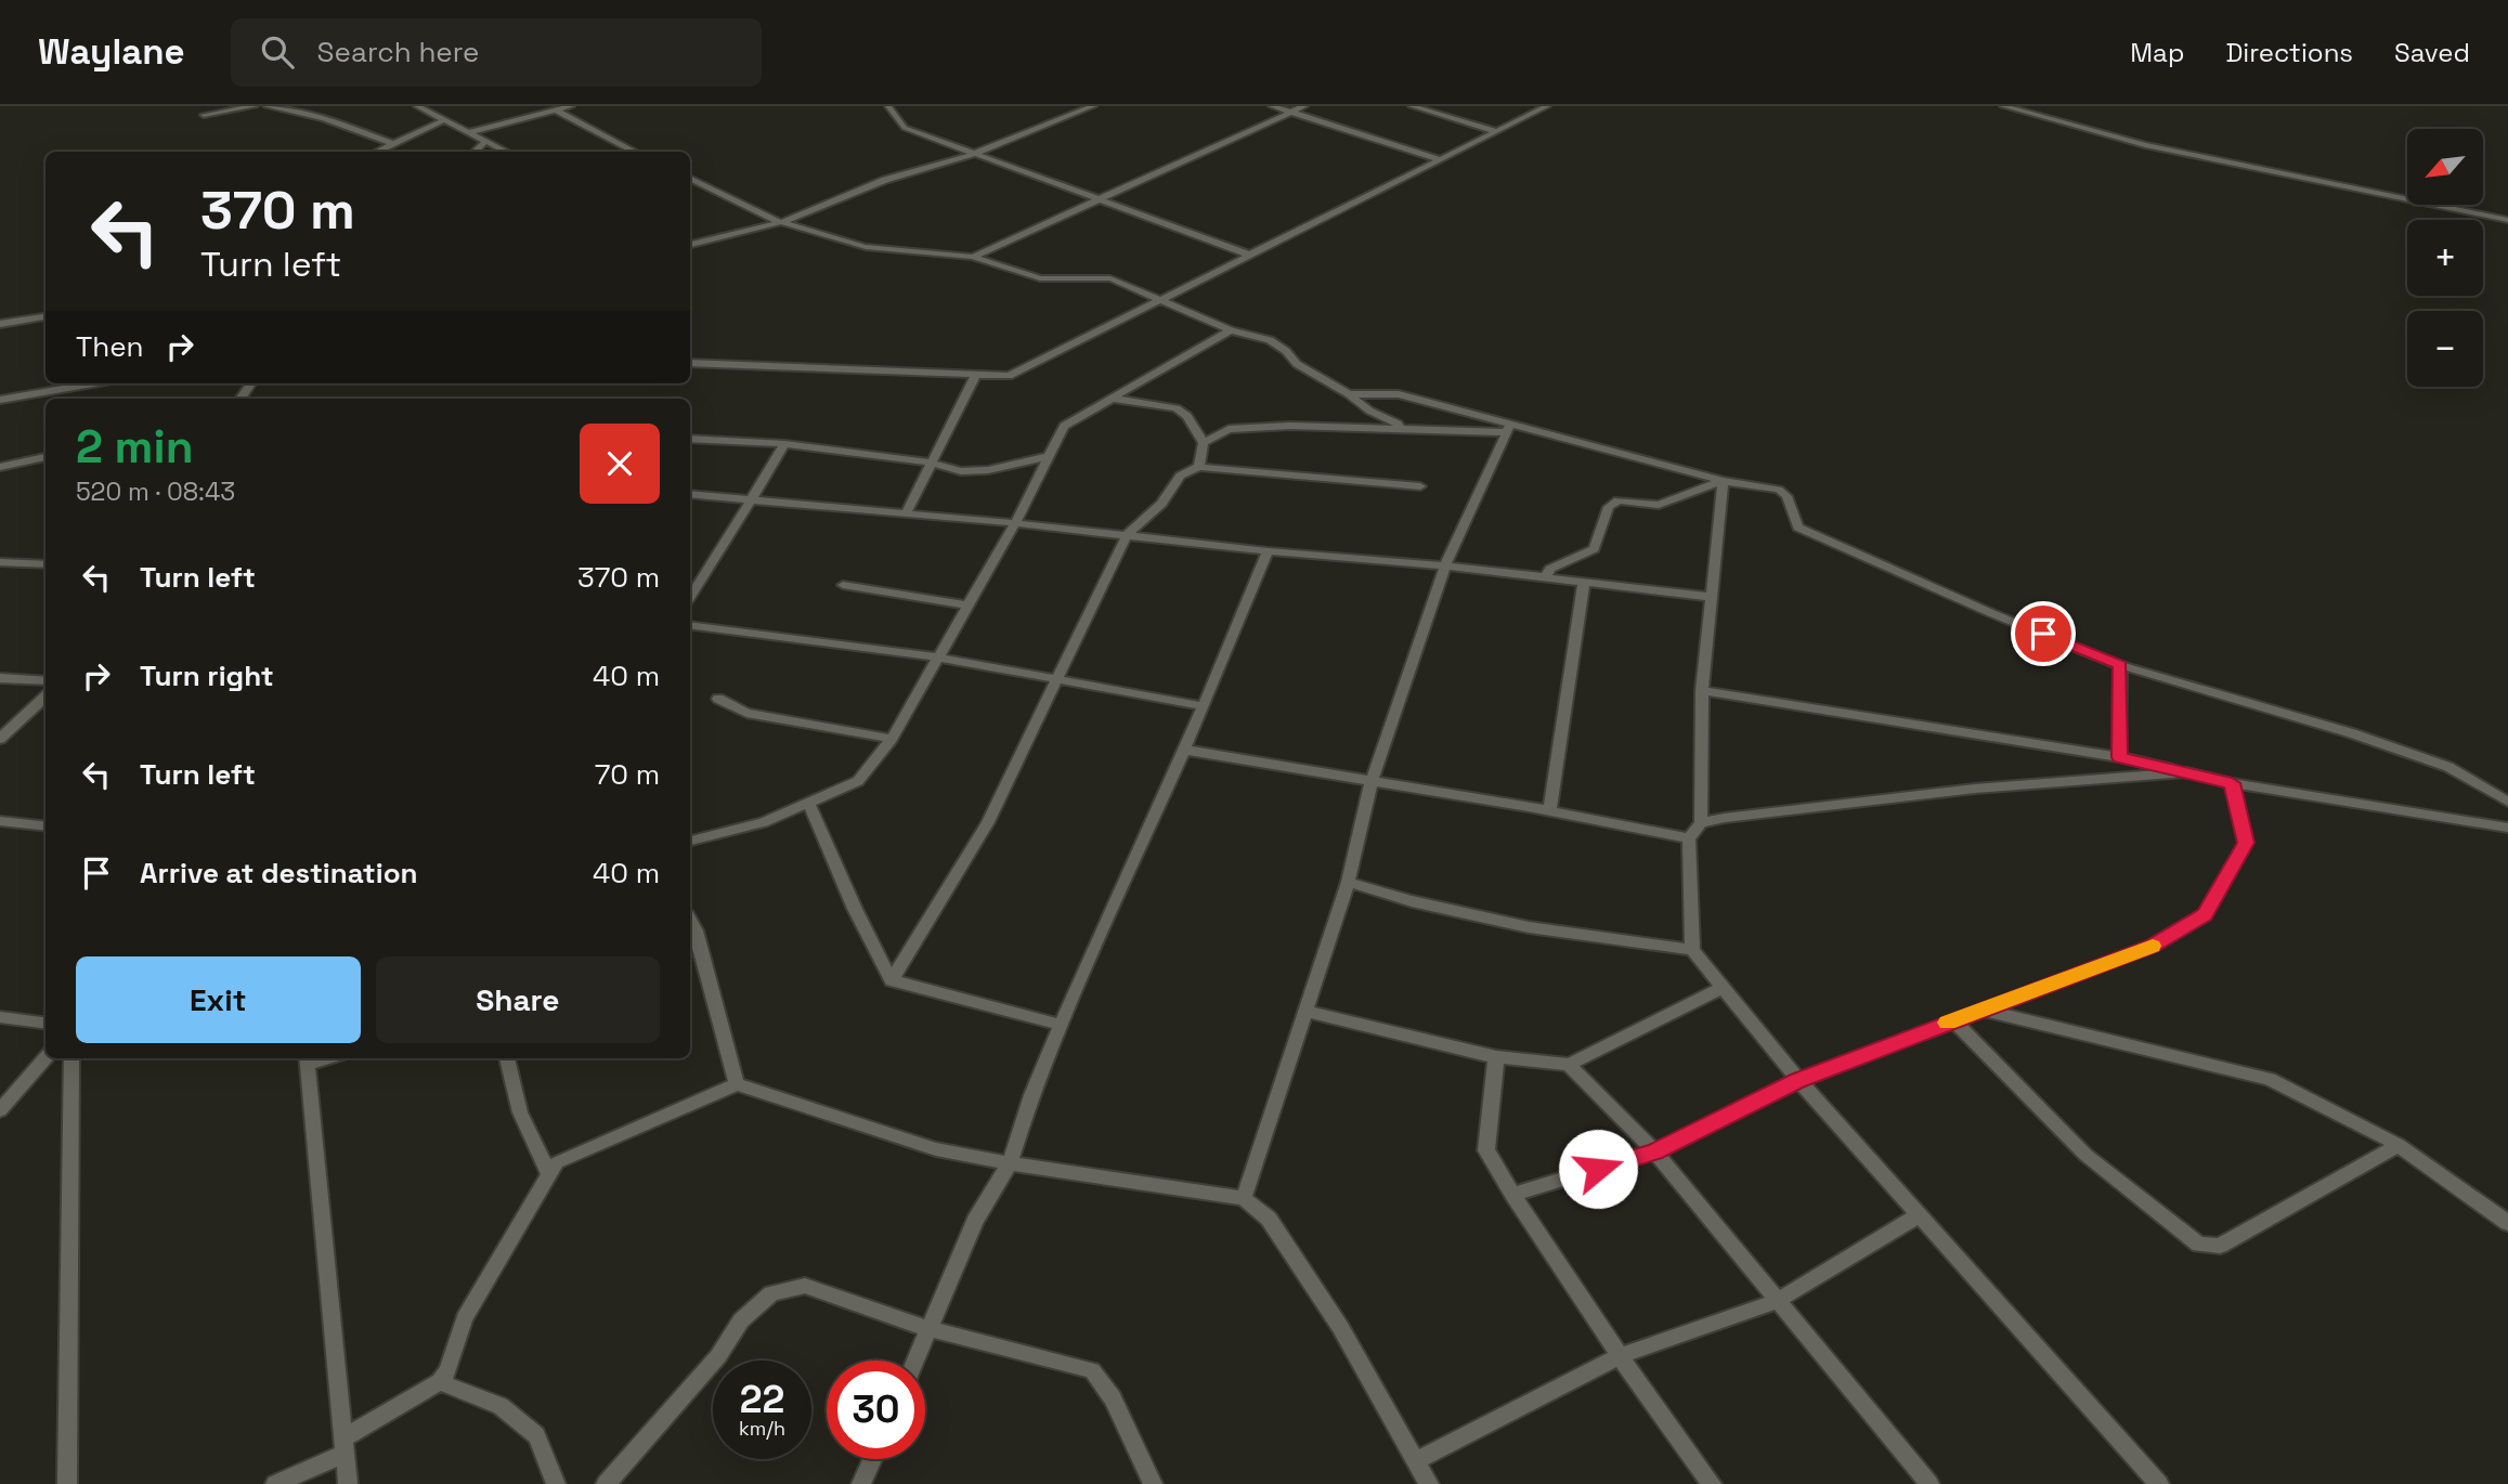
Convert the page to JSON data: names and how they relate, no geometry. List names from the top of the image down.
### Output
{
  "north": "bottom left",
  "page": {
    "header": "Waylane",
    "search": "Search here",
    "nav": ["Map", "Directions", "Saved"],
    "map_buttons": ["+", "−"],
    "turn": ["370 m", "Turn left"],
    "then": "Then",
    "heading": ["2 min", "520 m · 08:43"],
    "list": [
      {
        "name": "Turn left",
        "value": "370 m"
      },
      {
        "name": "Turn right",
        "value": "40 m"
      },
      {
        "name": "Turn left",
        "value": "70 m"
      },
      {
        "name": "Arrive at destination",
        "value": "40 m"
      }
    ],
    "buttons": ["Exit", "Share"],
    "speed": "22 km/h",
    "limit": "30"
  }
}
